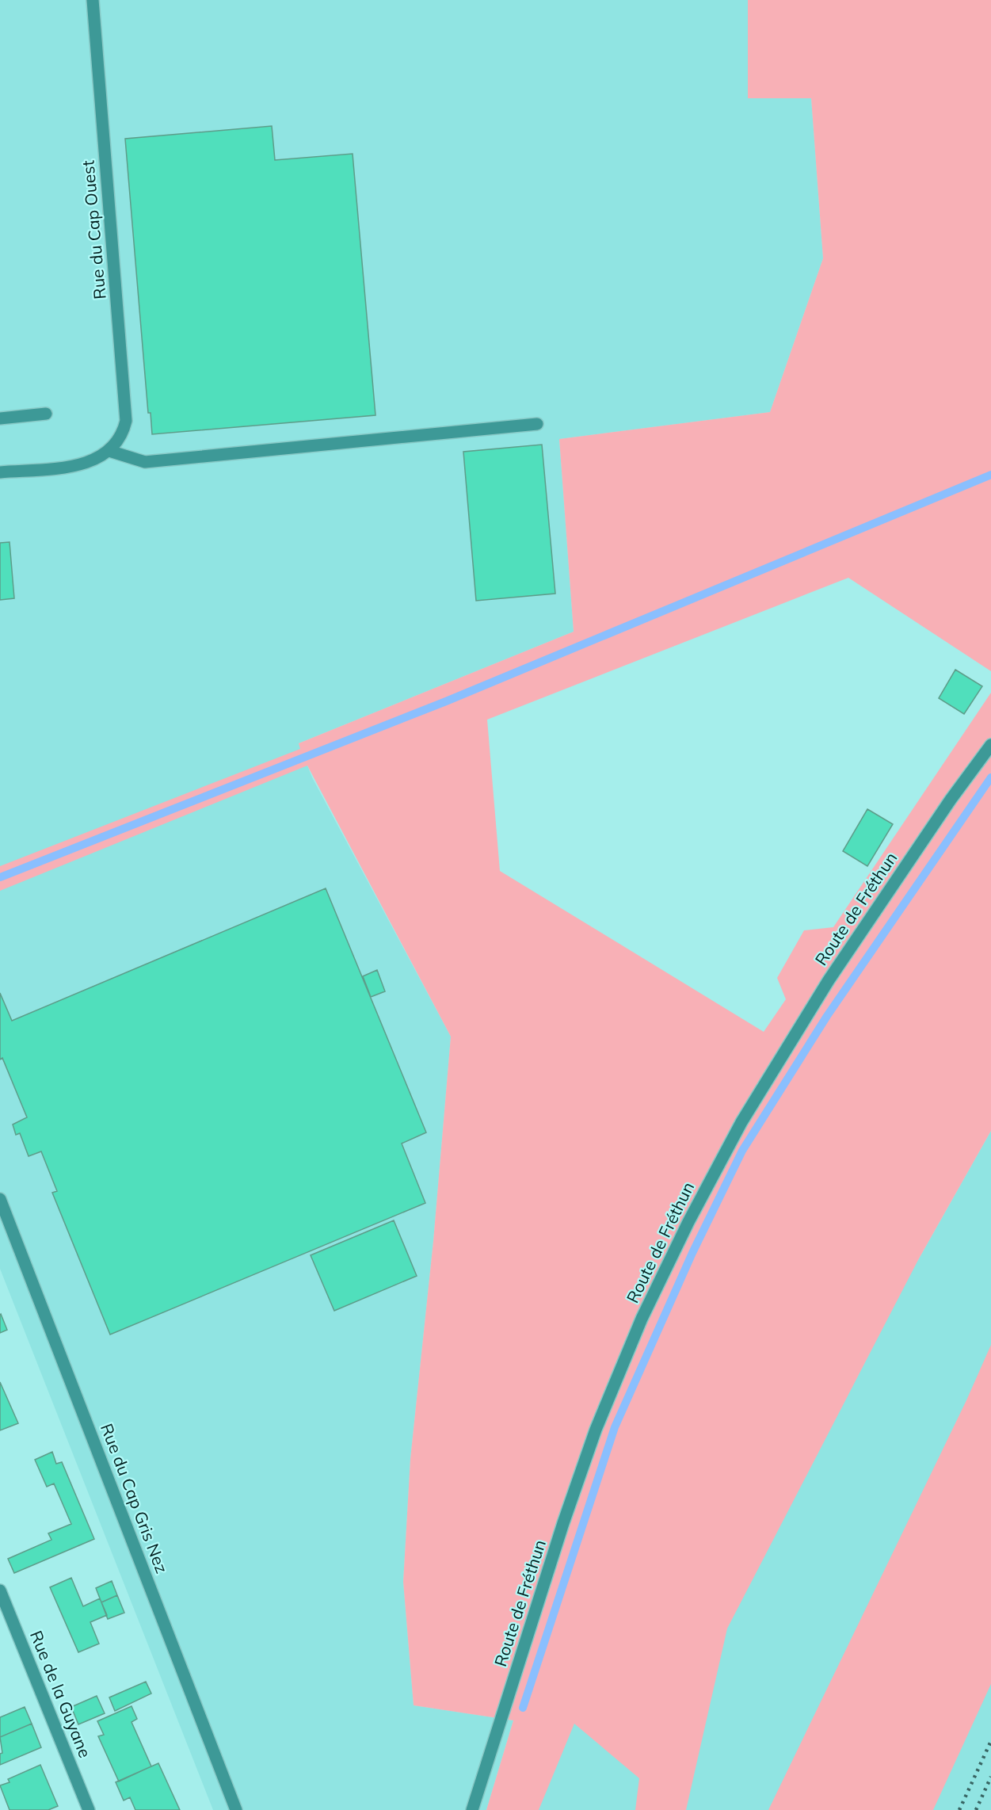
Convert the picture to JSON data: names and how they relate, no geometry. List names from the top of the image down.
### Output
{
  "streets": {
    "street": [
      "Rue du Cap Ouest",
      "Route de Fréthun",
      "Rue du Cap Gris Nez",
      "Rue de la Guyane"
    ]
  }
}
